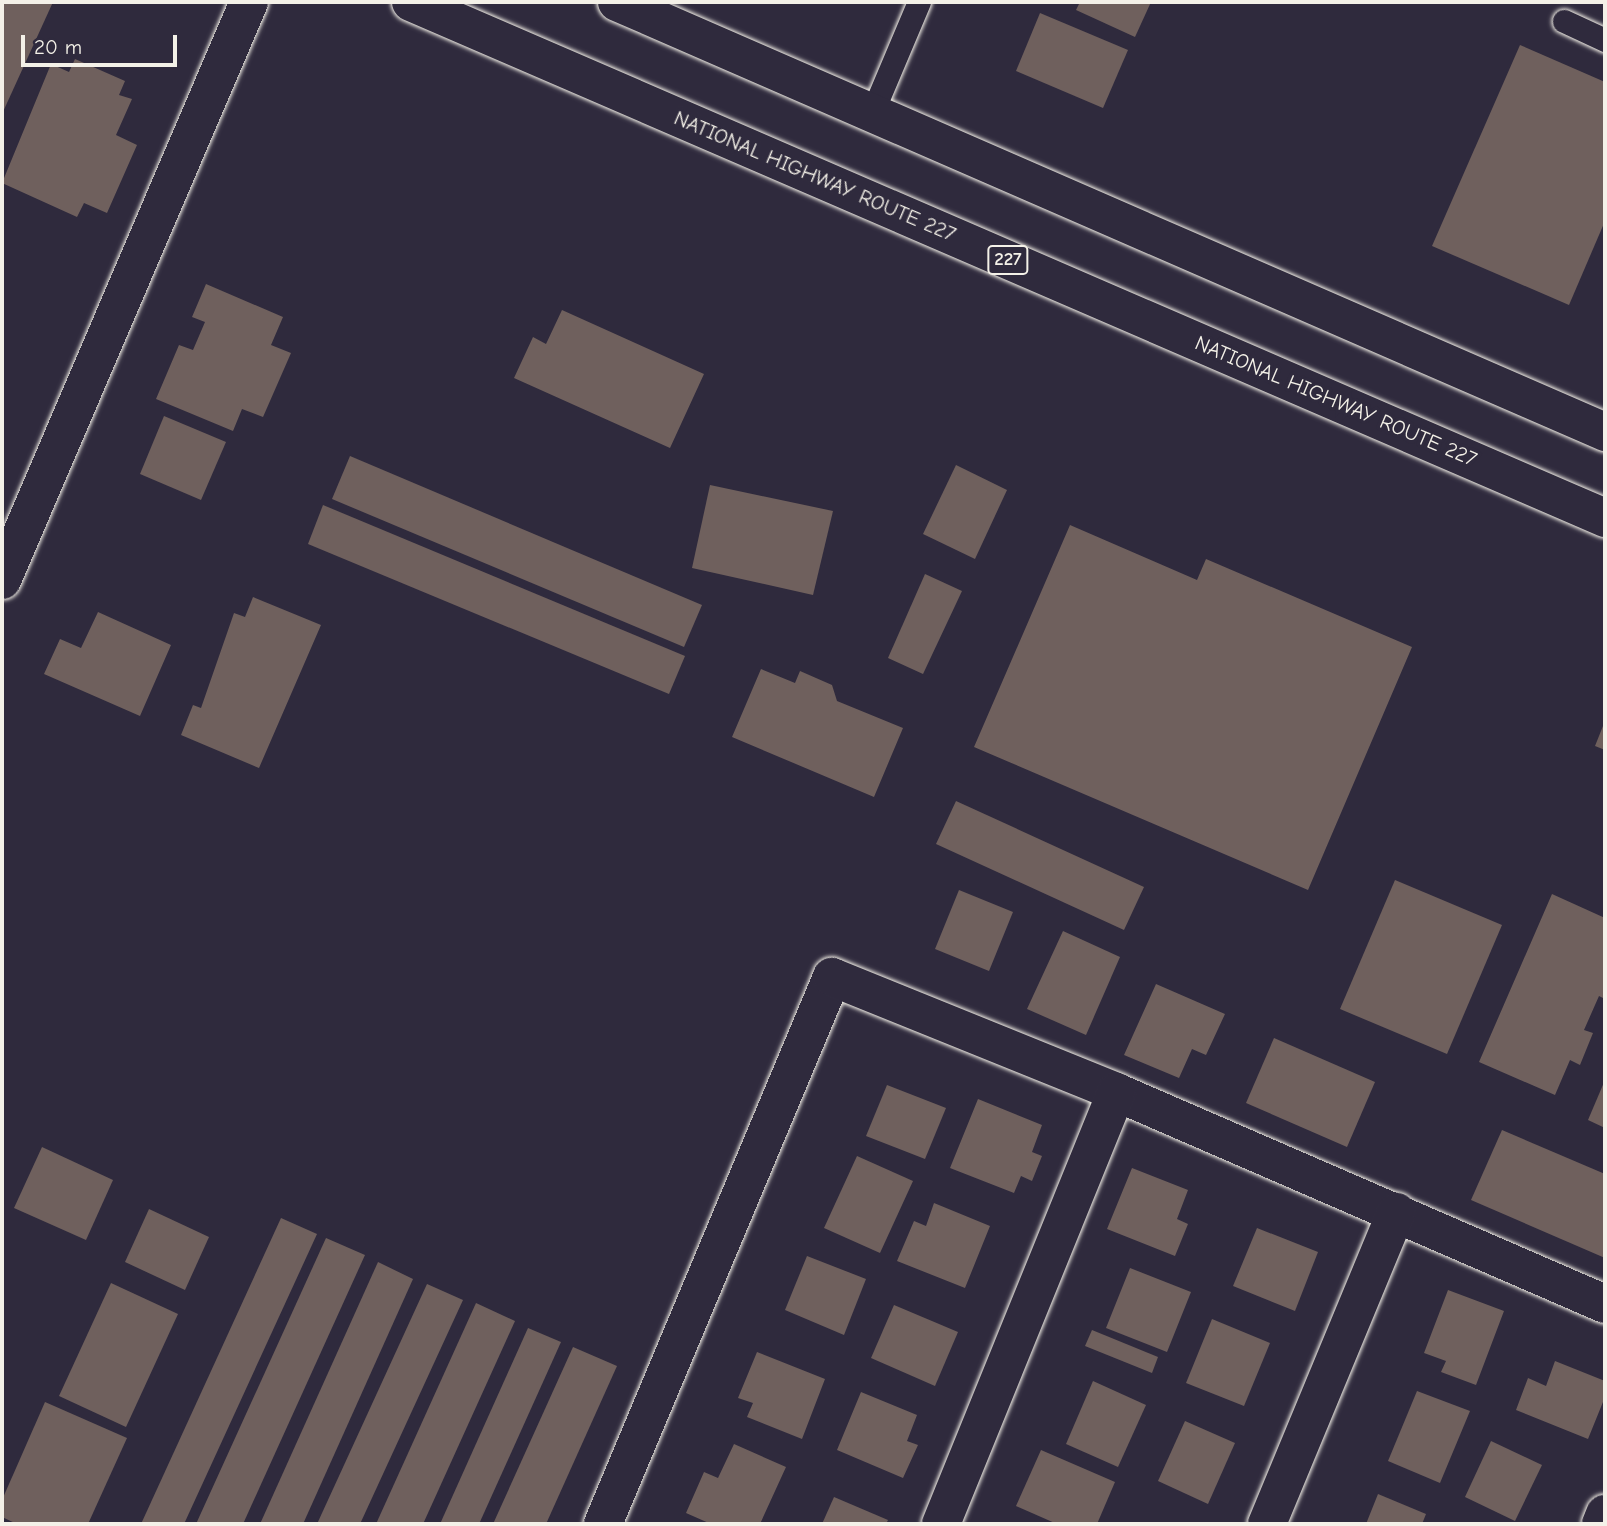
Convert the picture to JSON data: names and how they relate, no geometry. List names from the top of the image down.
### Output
{
  "streets": {
    "main road": ["NATIONAL HIGHWAY ROUTE 227", "227"]
  },
  "scale_bar": "20 m"
}
